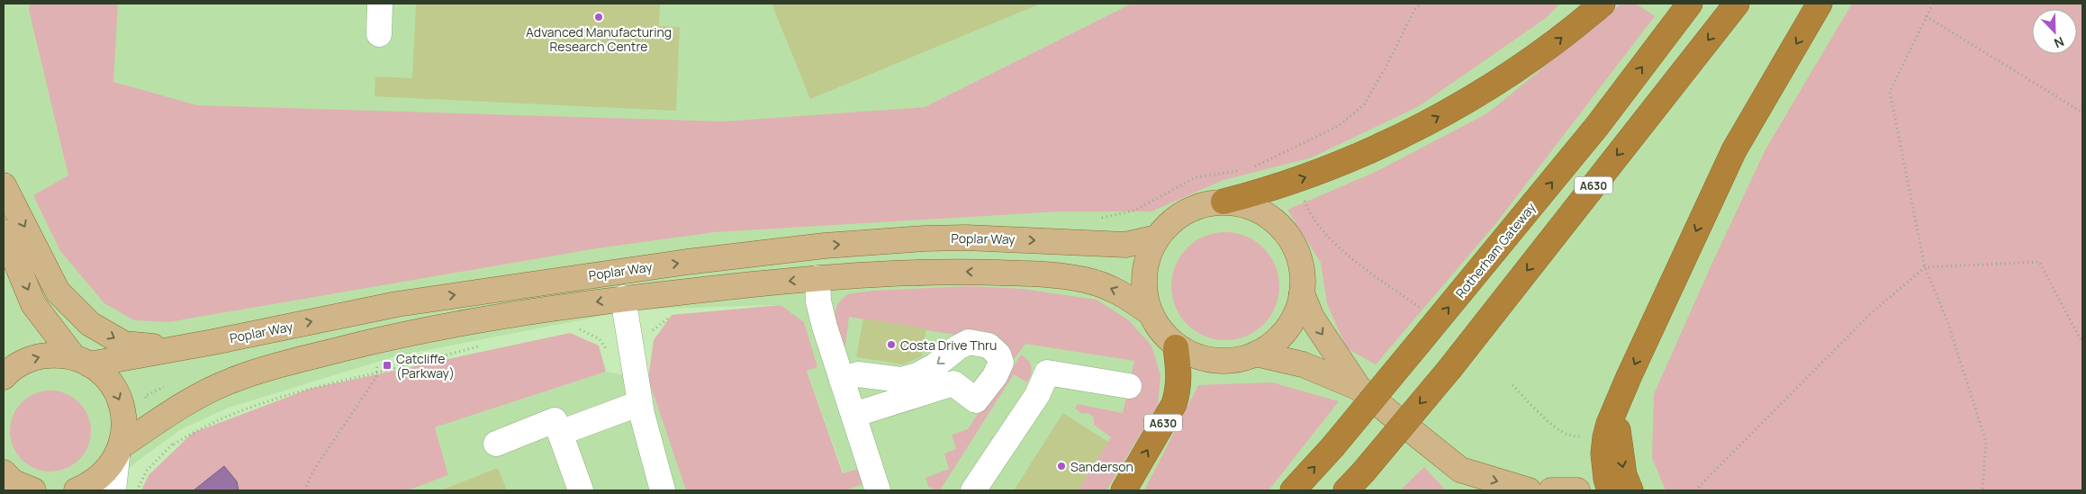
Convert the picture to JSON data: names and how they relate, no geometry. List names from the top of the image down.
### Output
{
  "streets": {
    "highway": ["A630", "Rotherham Gateway"],
    "main road": ["Poplar Way"]
  },
  "crossings": [
    ["A630", "Poplar Way"]
  ],
  "places": {
    "other": ["Advanced Manufacturing Research Centre", "Costa Drive Thru", "Sanderson"],
    "transit": ["Catcliffe (Parkway)"]
  },
  "north": "bottom right"
}
